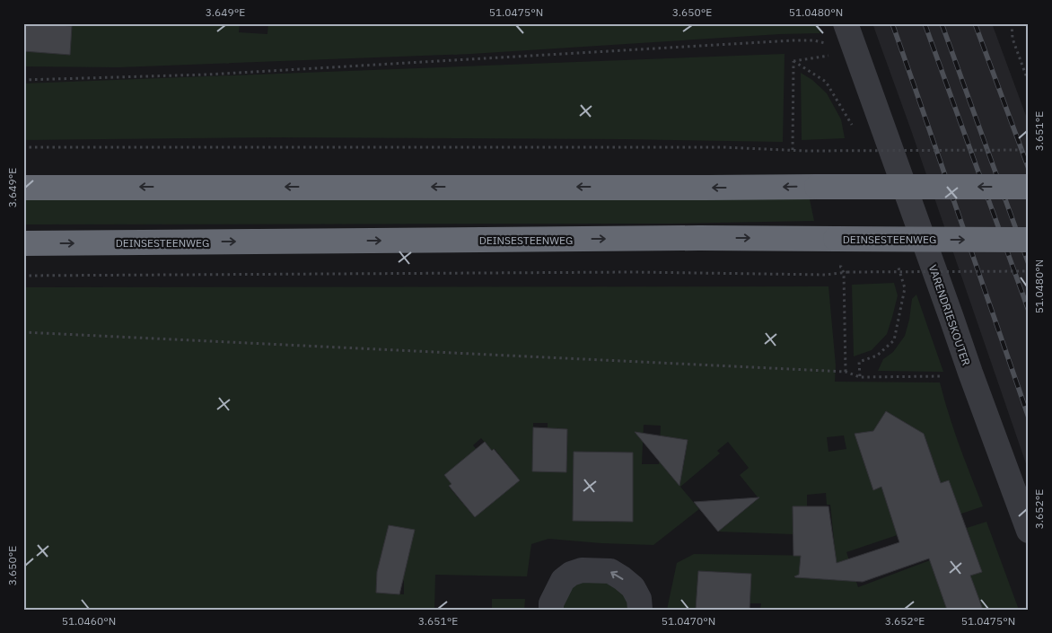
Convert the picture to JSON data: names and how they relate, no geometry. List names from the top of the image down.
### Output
{
  "streets": {
    "highway": ["DEINSESTEENWEG"],
    "street": ["VARENDRIESKOUTER"]
  },
  "coordinates": [
    "3.649°E",
    "51.0475°N",
    "3.650°E",
    "51.0480°N",
    "3.651°E",
    "3.652°E",
    "51.0460°N",
    "51.0470°N"
  ]
}
